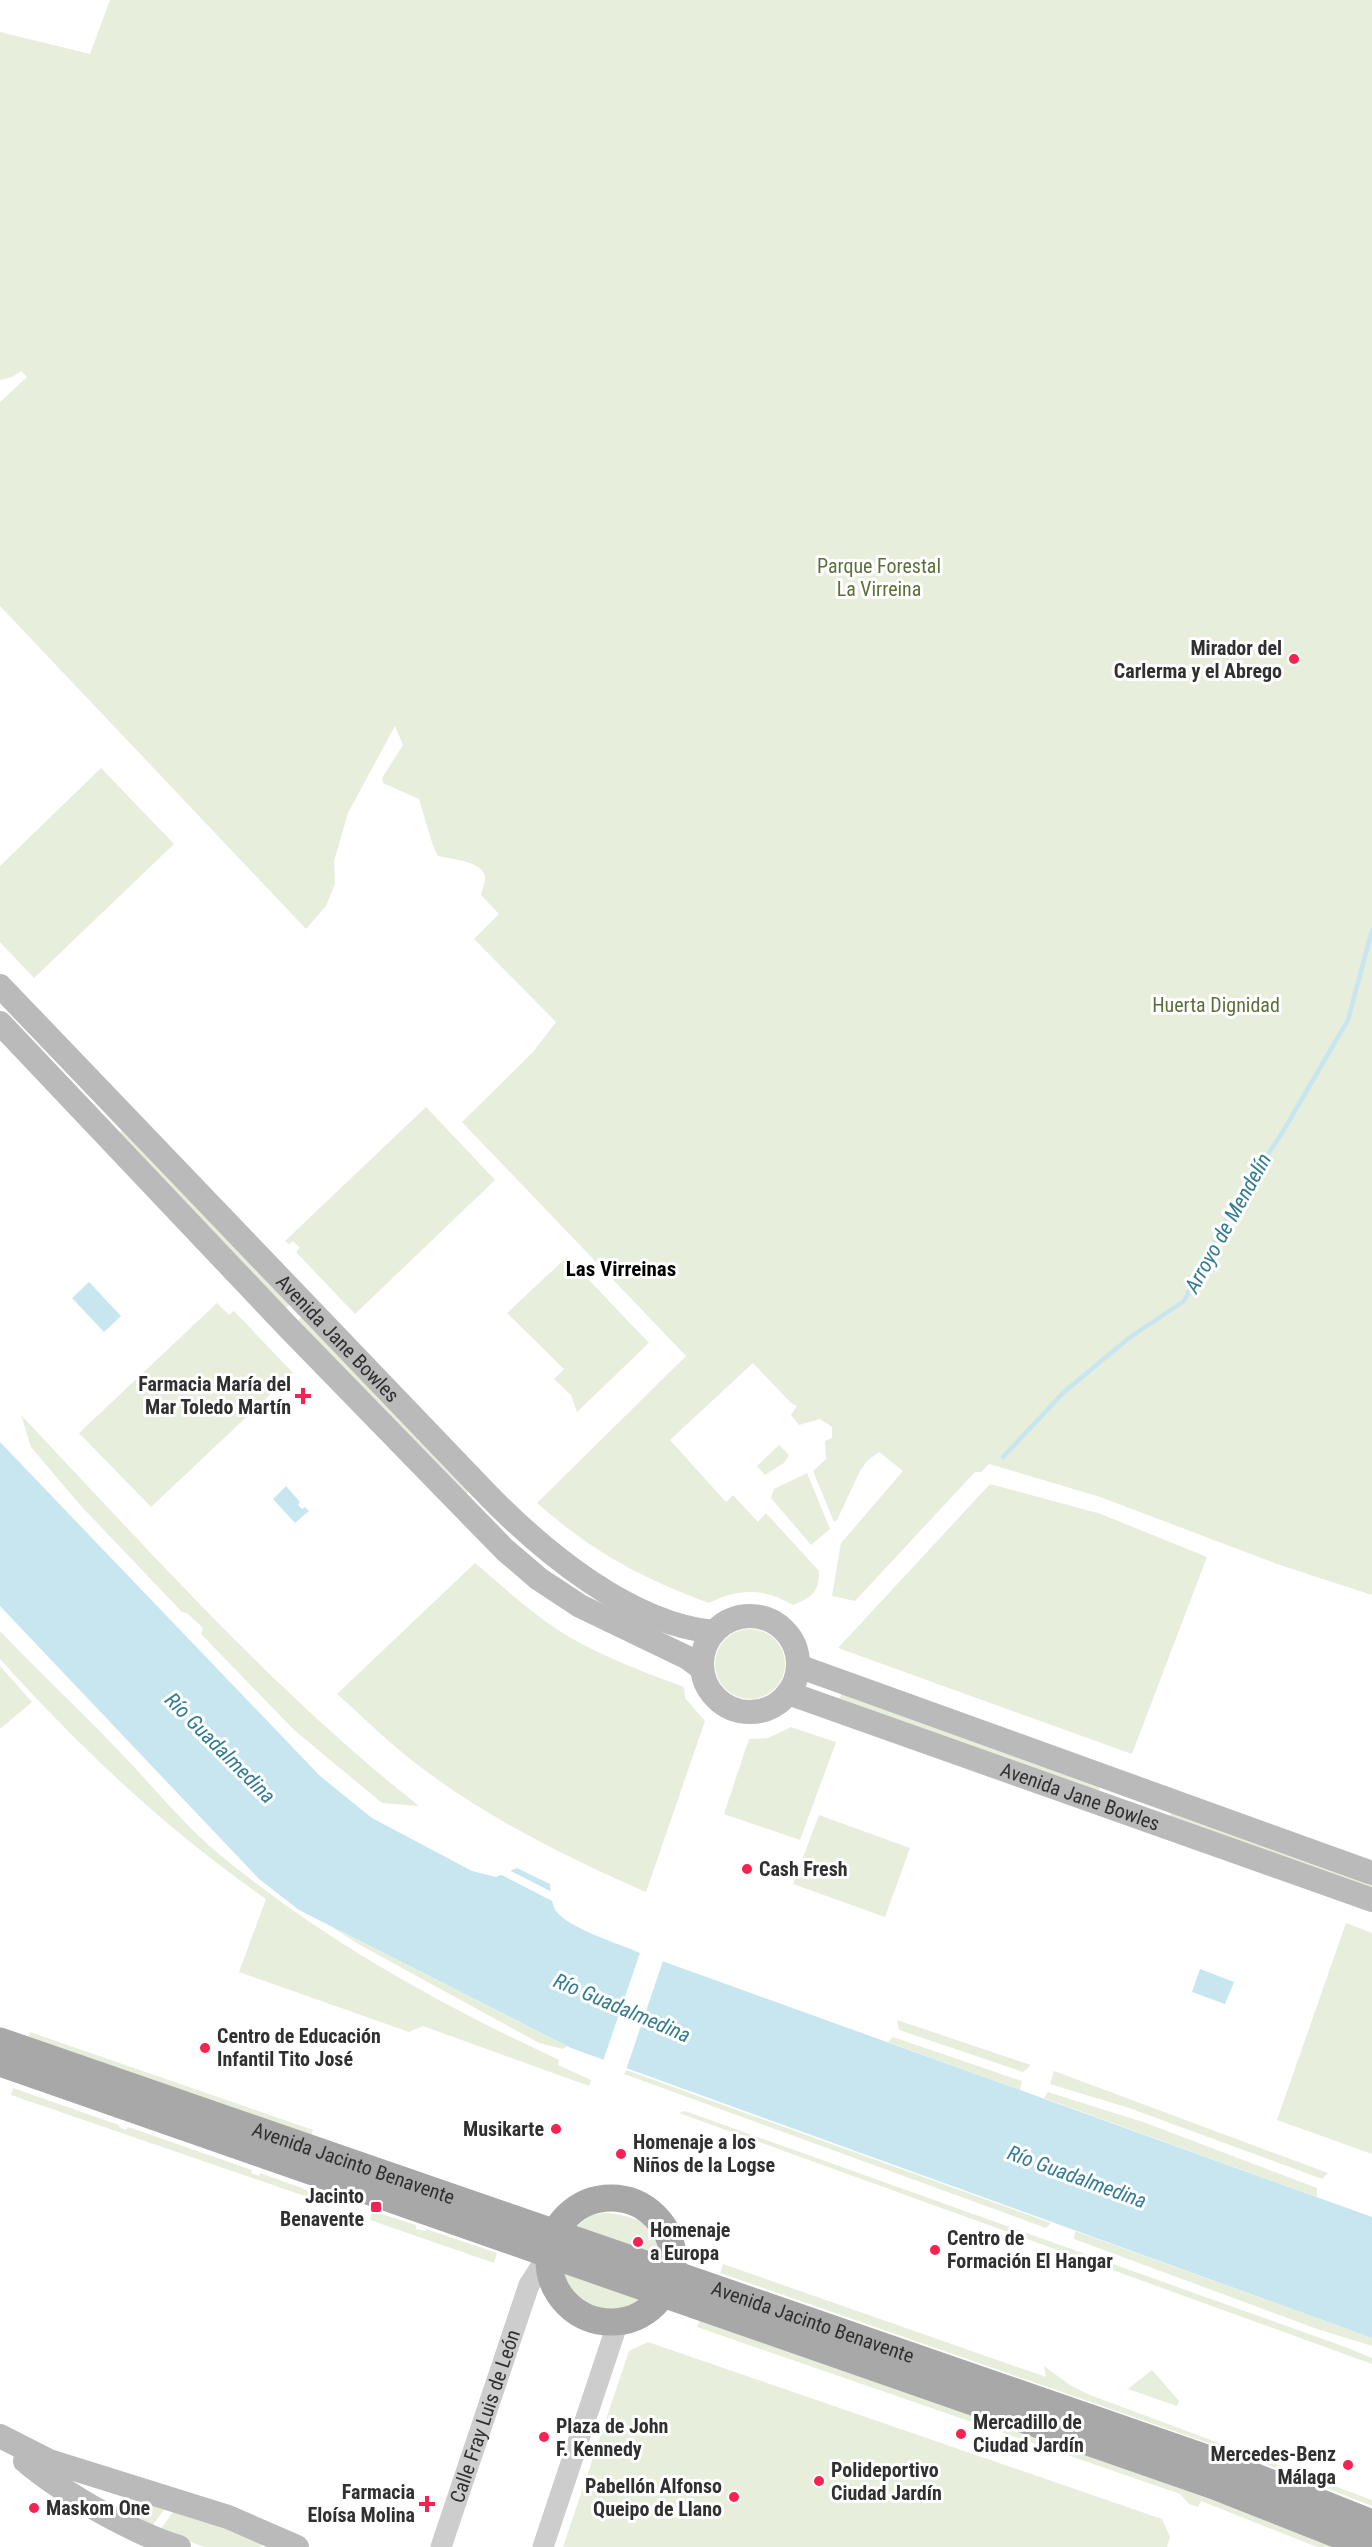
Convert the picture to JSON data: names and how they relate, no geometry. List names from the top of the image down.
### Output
{
  "streets": {
    "main road": ["Avenida Jane Bowles", "Avenida Jacinto Benavente"],
    "street": ["Calle Fray Luis de León"]
  },
  "crossings": [
    ["Avenida Jacinto Benavente", "Calle Fray Luis de León"]
  ],
  "districts": ["Las Virreinas"],
  "water": ["Arroyo de Mendelín", "Río Guadalmedina"],
  "parks": ["Parque Forestal La Virreina", "Huerta Dignidad"],
  "places": {
    "other": [
      "Mirador del Carlerma y el Abrego",
      "Cash Fresh",
      "Centro de Educación Infantil Tito José",
      "Musikarte",
      "Homenaje a los Niños de la Logse",
      "Homenaje a Europa",
      "Centro de Formación El Hangar",
      "Mercadillo de Ciudad Jardín",
      "Plaza de John F. Kennedy",
      "Mercedes-Benz Málaga",
      "Polideportivo Ciudad Jardín",
      "Pabellón Alfonso Queipo de Llano",
      "Maskom One"
    ],
    "health": ["Farmacia María del Mar Toledo Martín", "Farmacia Eloísa Molina"],
    "transit": ["Jacinto Benavente"]
  }
}
